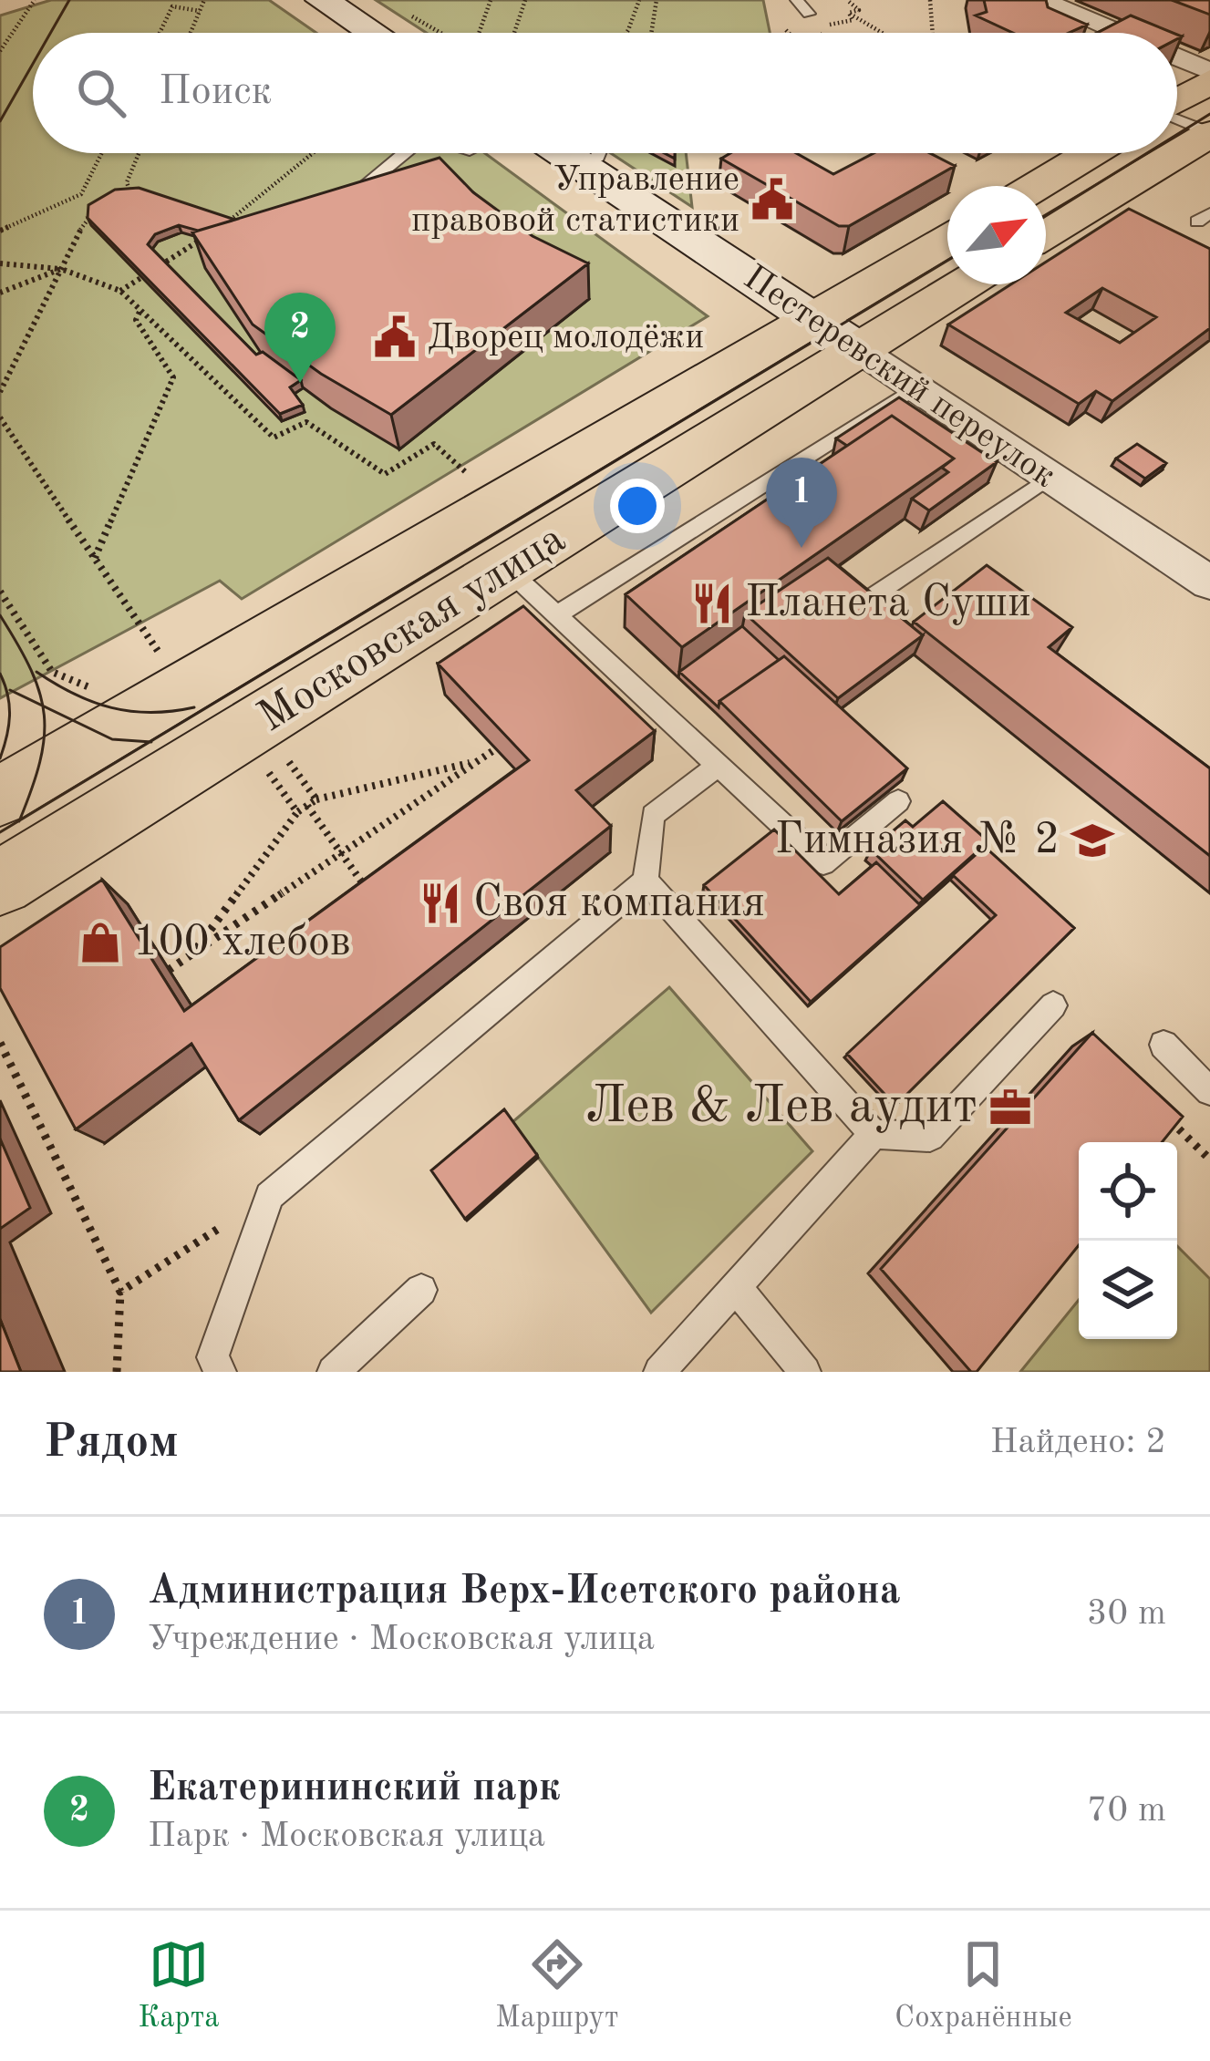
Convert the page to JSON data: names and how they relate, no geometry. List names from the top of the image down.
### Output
{
  "streets": {
    "main road": ["Пестеревский переулок", "Московская улица"]
  },
  "crossings": [
    ["Пестеревский переулок", "Московская улица"]
  ],
  "places": {
    "public building": ["Управление правовой статистики", "Дворец молодёжи"],
    "restaurant": ["Планета Суши", "Своя компания"],
    "school or university": ["Гимназия № 2"],
    "shop": ["100 хлебов"],
    "office": ["Лев & Лев аудит"]
  },
  "north": "top right",
  "page": {
    "search": "Поиск",
    "pins": ["2", "1"],
    "heading": ["Рядом", "Найдено: 2"],
    "list": [
      {
        "mark": "1",
        "name": "Администрация Верх-Исетского района",
        "note": "Учреждение · Московская улица",
        "value": "30 m"
      },
      {
        "mark": "2",
        "name": "Екатерининский парк",
        "note": "Парк · Московская улица",
        "value": "70 m"
      }
    ],
    "nav": ["Карта", "Маршрут", "Сохранённые"]
  }
}
